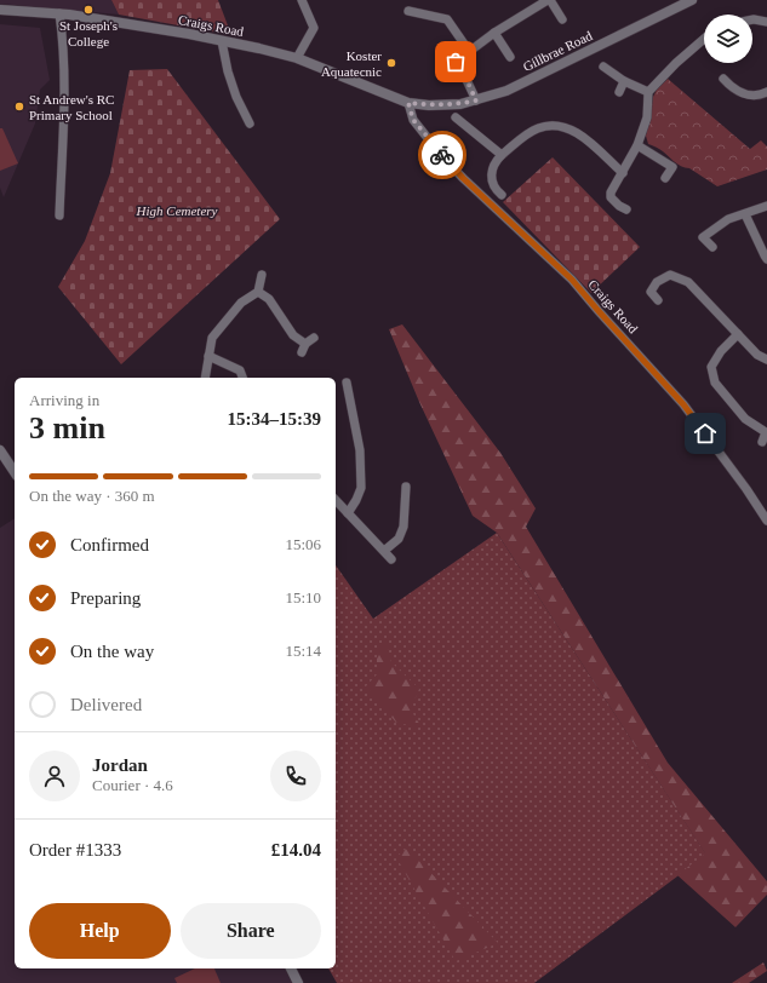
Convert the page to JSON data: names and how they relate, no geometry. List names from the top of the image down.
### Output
{
  "streets": {
    "street": ["Craigs Road", "Gillbrae Road"]
  },
  "crossings": [
    ["Craigs Road", "Gillbrae Road"]
  ],
  "parks": ["High Cemetery"],
  "places": ["St Joseph's College", "Koster Aquatecnic", "St Andrew's RC Primary School"],
  "page": {
    "heading": ["3 min", "Arriving in", "15:34–15:39"],
    "panel": [
      "Jordan",
      "Courier · 4.6",
      "Order #1333",
      "£14.04"
    ],
    "bar": "On the way · 360 m",
    "list": [
      ["Confirmed", "15:06"],
      ["Preparing", "15:10"],
      ["On the way", "15:14"],
      "Delivered"
    ],
    "buttons": ["Help", "Share"]
  }
}
